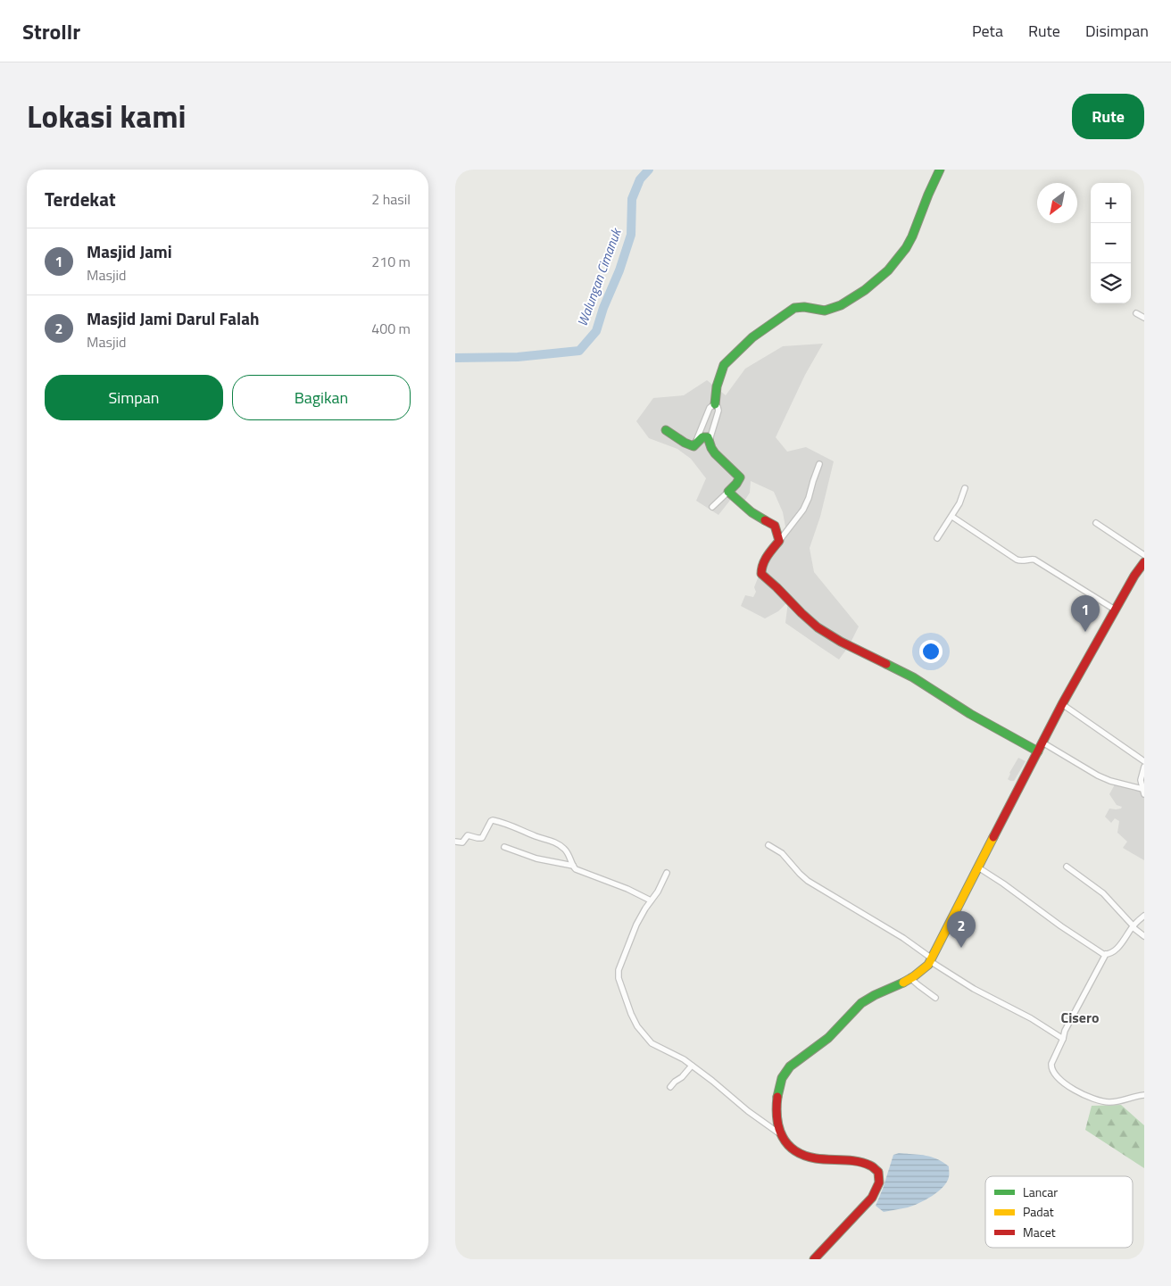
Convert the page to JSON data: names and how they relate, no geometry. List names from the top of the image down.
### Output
{
  "districts": ["Cisero"],
  "water": ["Walungan Cimanuk"],
  "legend": ["Lancar", "Padat", "Macet"],
  "north": "bottom left",
  "page": {
    "header": "Strollr",
    "nav": ["Peta", "Rute", "Disimpan"],
    "title": "Lokasi kami",
    "buttons": [
      "Rute",
      ["Simpan", "Bagikan"]
    ],
    "heading": ["Terdekat", "2 hasil"],
    "map_buttons": ["+", "−"],
    "list": [
      {
        "mark": "1",
        "name": "Masjid Jami",
        "note": "Masjid",
        "value": "210 m"
      },
      {
        "mark": "2",
        "name": "Masjid Jami Darul Falah",
        "note": "Masjid",
        "value": "400 m"
      }
    ],
    "pins": ["1", "2"]
  }
}
